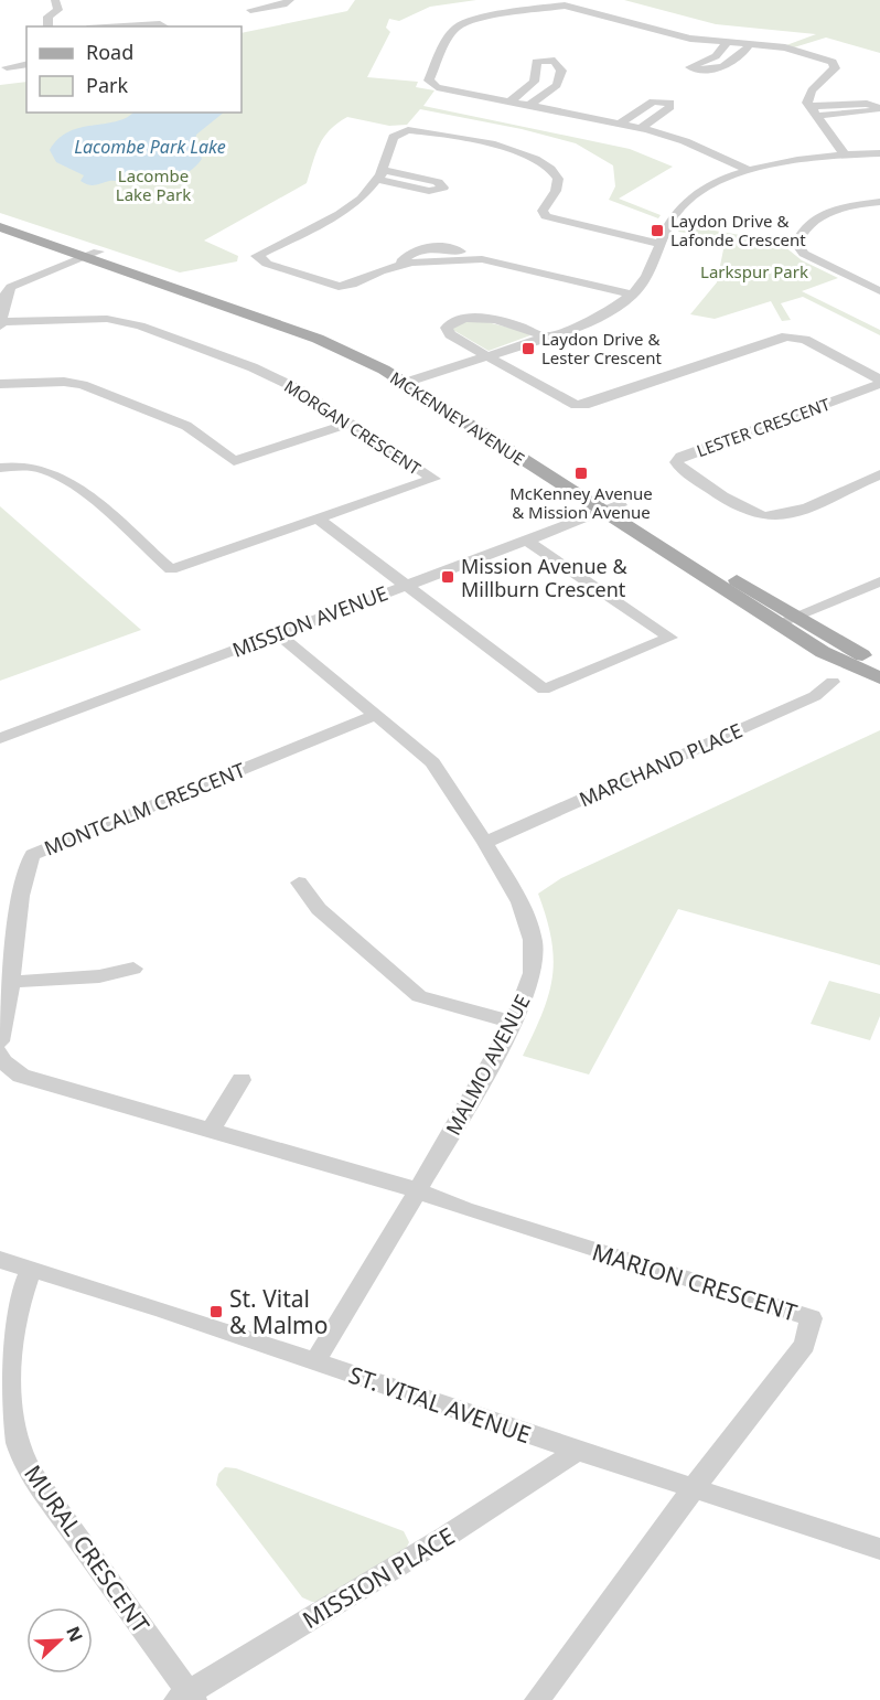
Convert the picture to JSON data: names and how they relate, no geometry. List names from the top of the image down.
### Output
{
  "streets": {
    "main road": ["MCKENNEY AVENUE"],
    "street": [
      "MORGAN CRESCENT",
      "LESTER CRESCENT",
      "MISSION AVENUE",
      "MARCHAND PLACE",
      "MONTCALM CRESCENT",
      "MALMO AVENUE",
      "MARION CRESCENT",
      "ST. VITAL AVENUE",
      "MURAL CRESCENT",
      "MISSION PLACE"
    ]
  },
  "crossings": [
    ["MCKENNEY AVENUE", "MORGAN CRESCENT"],
    ["MCKENNEY AVENUE", "MISSION AVENUE"],
    ["MISSION AVENUE", "MALMO AVENUE"],
    ["MARCHAND PLACE", "MALMO AVENUE"],
    ["MONTCALM CRESCENT", "MALMO AVENUE"],
    ["MALMO AVENUE", "MARION CRESCENT"],
    ["MALMO AVENUE", "ST. VITAL AVENUE"],
    ["MARION CRESCENT", "ST. VITAL AVENUE"],
    ["ST. VITAL AVENUE", "MURAL CRESCENT"],
    ["ST. VITAL AVENUE", "MISSION PLACE"],
    ["MURAL CRESCENT", "MISSION PLACE"]
  ],
  "water": ["Lacombe Park Lake"],
  "parks": ["Lacombe Lake Park", "Larkspur Park"],
  "places": {
    "transit": [
      "Laydon Drive & Lafonde Crescent",
      "Laydon Drive & Lester Crescent",
      "McKenney Avenue & Mission Avenue",
      "Mission Avenue & Millburn Crescent",
      "St. Vital & Malmo"
    ]
  },
  "legend": ["Road", "Park"],
  "north": "top right"
}
